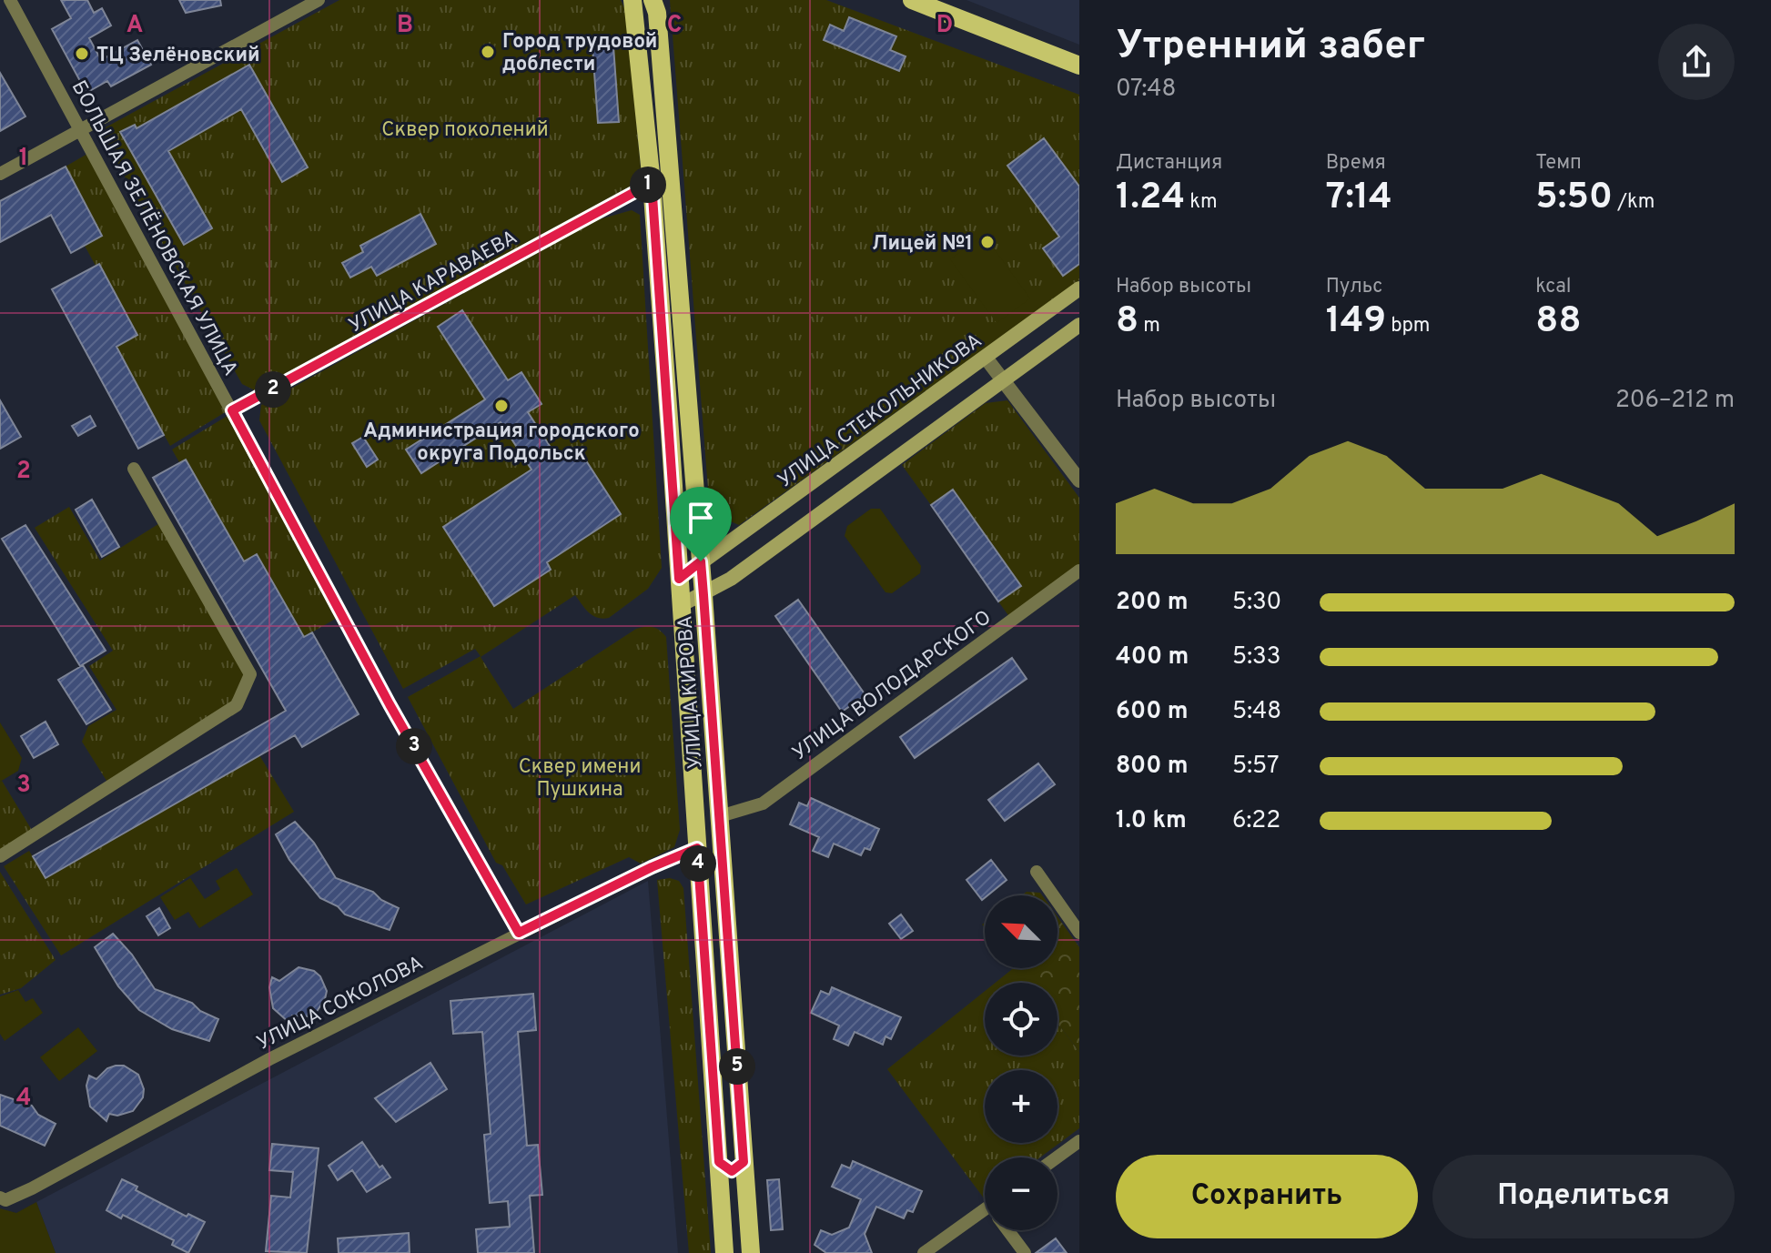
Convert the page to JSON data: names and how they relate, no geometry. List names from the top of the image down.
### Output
{
  "streets": {
    "main road": ["УЛИЦА СТЕКОЛЬНИКОВА", "УЛИЦА КИРОВА"],
    "street": [
      "БОЛЬШАЯ ЗЕЛЁНОВСКАЯ УЛИЦА",
      "УЛИЦА КАРАВАЕВА",
      "УЛИЦА ВОЛОДАРСКОГО",
      "УЛИЦА СОКОЛОВА"
    ]
  },
  "crossings": [
    ["БОЛЬШАЯ ЗЕЛЁНОВСКАЯ УЛИЦА", "УЛИЦА КАРАВАЕВА"],
    ["БОЛЬШАЯ ЗЕЛЁНОВСКАЯ УЛИЦА", "УЛИЦА СОКОЛОВА"],
    ["УЛИЦА КАРАВАЕВА", "УЛИЦА КИРОВА"],
    ["УЛИЦА СТЕКОЛЬНИКОВА", "УЛИЦА КИРОВА"],
    ["УЛИЦА ВОЛОДАРСКОГО", "УЛИЦА КИРОВА"],
    ["УЛИЦА КИРОВА", "УЛИЦА СОКОЛОВА"]
  ],
  "parks": ["Сквер поколений", "Сквер имени Пушкина"],
  "places": [
    "Город трудовой доблести",
    "ТЦ Зелёновский",
    "Лицeй №1",
    "Администрация городского округа Подольск"
  ],
  "north": "top left",
  "page": {
    "heading": ["Утренний забег", "07:48"],
    "stats": [
      ["Дистанция", "1.24 km"],
      ["Время", "7:14"],
      ["Темп", "5:50 /km"],
      ["Набор высоты", "8 m"],
      ["Пульс", "149 bpm"],
      ["kcal", "88"]
    ],
    "pins": [
      "1",
      "2",
      "3",
      "4",
      "5"
    ],
    "chart": ["Набор высоты", "206–212 m"],
    "list": [
      {
        "name": "200 m",
        "note": "5:30"
      },
      {
        "name": "400 m",
        "note": "5:33"
      },
      {
        "name": "600 m",
        "note": "5:48"
      },
      {
        "name": "800 m",
        "note": "5:57"
      },
      {
        "name": "1.0 km",
        "note": "6:22"
      }
    ],
    "map_buttons": ["+", "−"],
    "buttons": ["Сохранить", "Поделиться"]
  },
  "grid": {
    "columns": [
      "A",
      "B",
      "C",
      "D"
    ],
    "rows": [
      "1",
      "2",
      "3",
      "4"
    ]
  }
}
